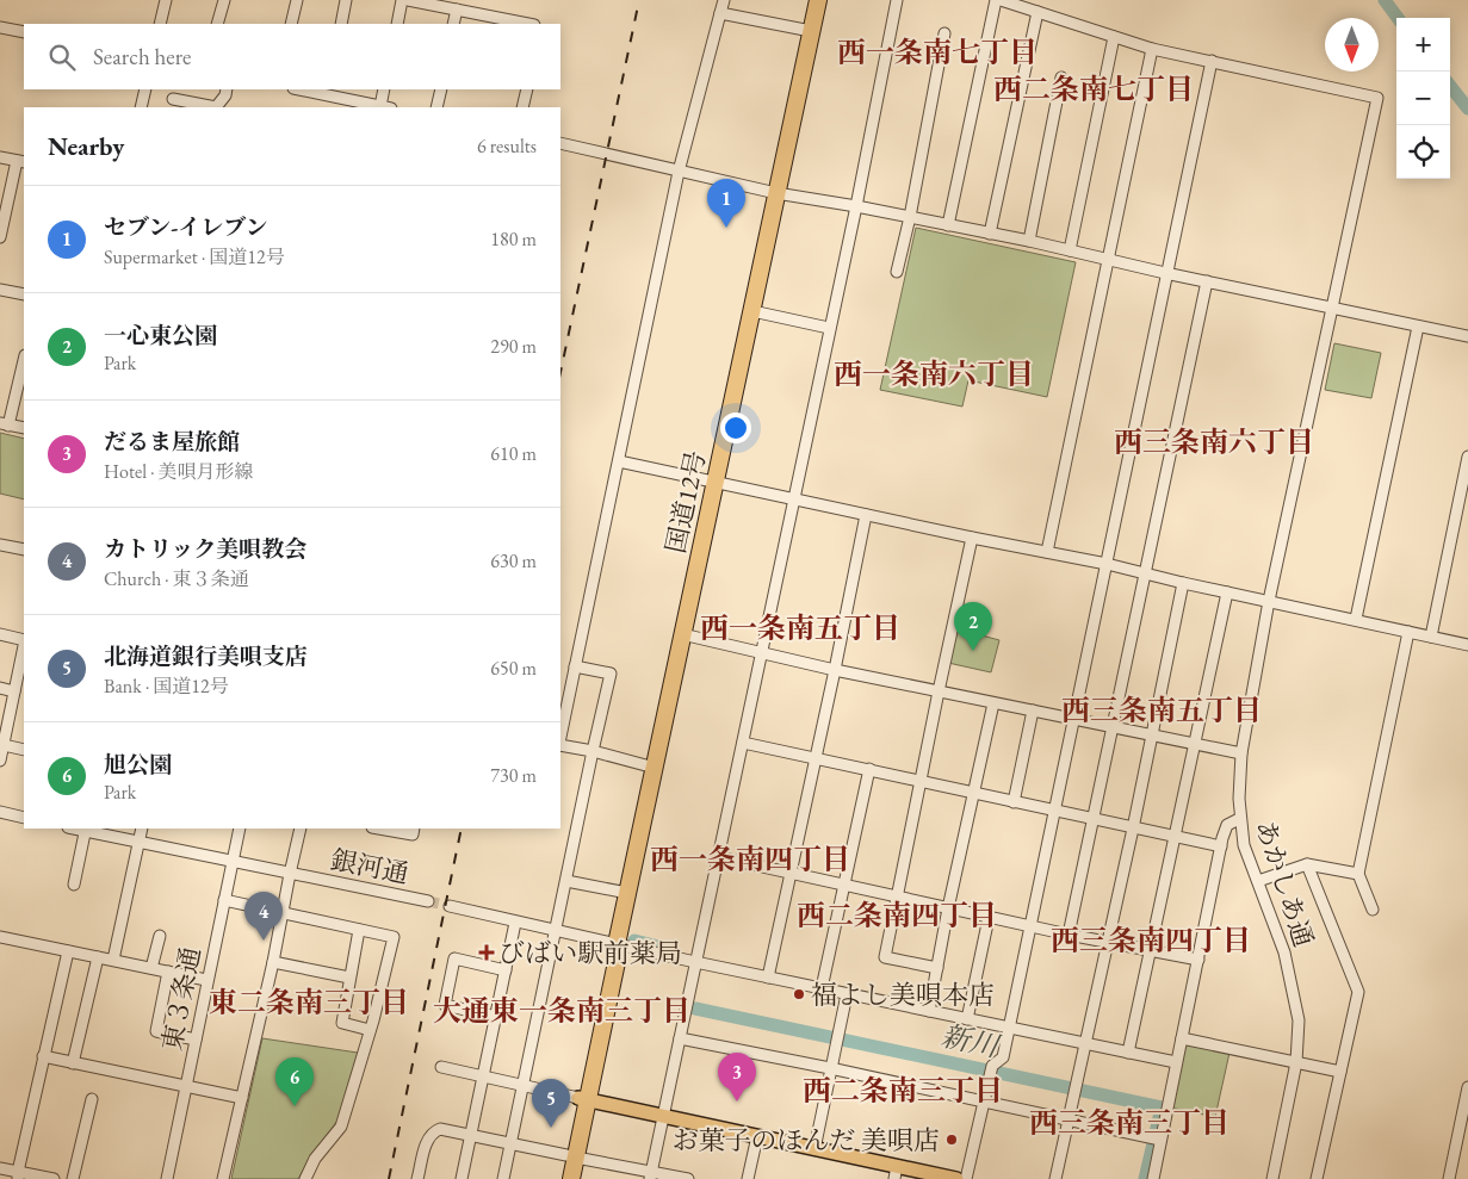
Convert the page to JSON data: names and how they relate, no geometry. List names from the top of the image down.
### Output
{
  "streets": {
    "highway": ["国道12号"],
    "street": ["銀河通", "あかしあ通", "東３条通"]
  },
  "crossings": [
    ["銀河通", "東３条通"]
  ],
  "districts": [
    "西一条南七丁目",
    "西二条南七丁目",
    "西一条南六丁目",
    "西三条南六丁目",
    "西一条南五丁目",
    "西三条南五丁目",
    "西一条南四丁目",
    "西二条南四丁目",
    "西三条南四丁目",
    "東二条南三丁目",
    "大通東一条南三丁目",
    "西二条南三丁目",
    "西三条南三丁目"
  ],
  "water": ["新川"],
  "places": {
    "health": ["びばい駅前薬局"],
    "other": ["福よし美唄本店", "お菓子のほんだ 美唄店"]
  },
  "north": "bottom",
  "page": {
    "map_buttons": ["+", "−"],
    "search": "Search here",
    "heading": ["Nearby", "6 results"],
    "pins": [
      "1",
      "2",
      "4",
      "3",
      "6",
      "5"
    ],
    "list": [
      {
        "mark": "1",
        "name": "セブン-イレブン",
        "note": "Supermarket · 国道12号",
        "value": "180 m"
      },
      {
        "mark": "2",
        "name": "一心東公園",
        "note": "Park",
        "value": "290 m"
      },
      {
        "mark": "3",
        "name": "だるま屋旅館",
        "note": "Hotel · 美唄月形線",
        "value": "610 m"
      },
      {
        "mark": "4",
        "name": "カトリック美唄教会",
        "note": "Church · 東３条通",
        "value": "630 m"
      },
      {
        "mark": "5",
        "name": "北海道銀行美唄支店",
        "note": "Bank · 国道12号",
        "value": "650 m"
      },
      {
        "mark": "6",
        "name": "旭公園",
        "note": "Park",
        "value": "730 m"
      }
    ]
  }
}
